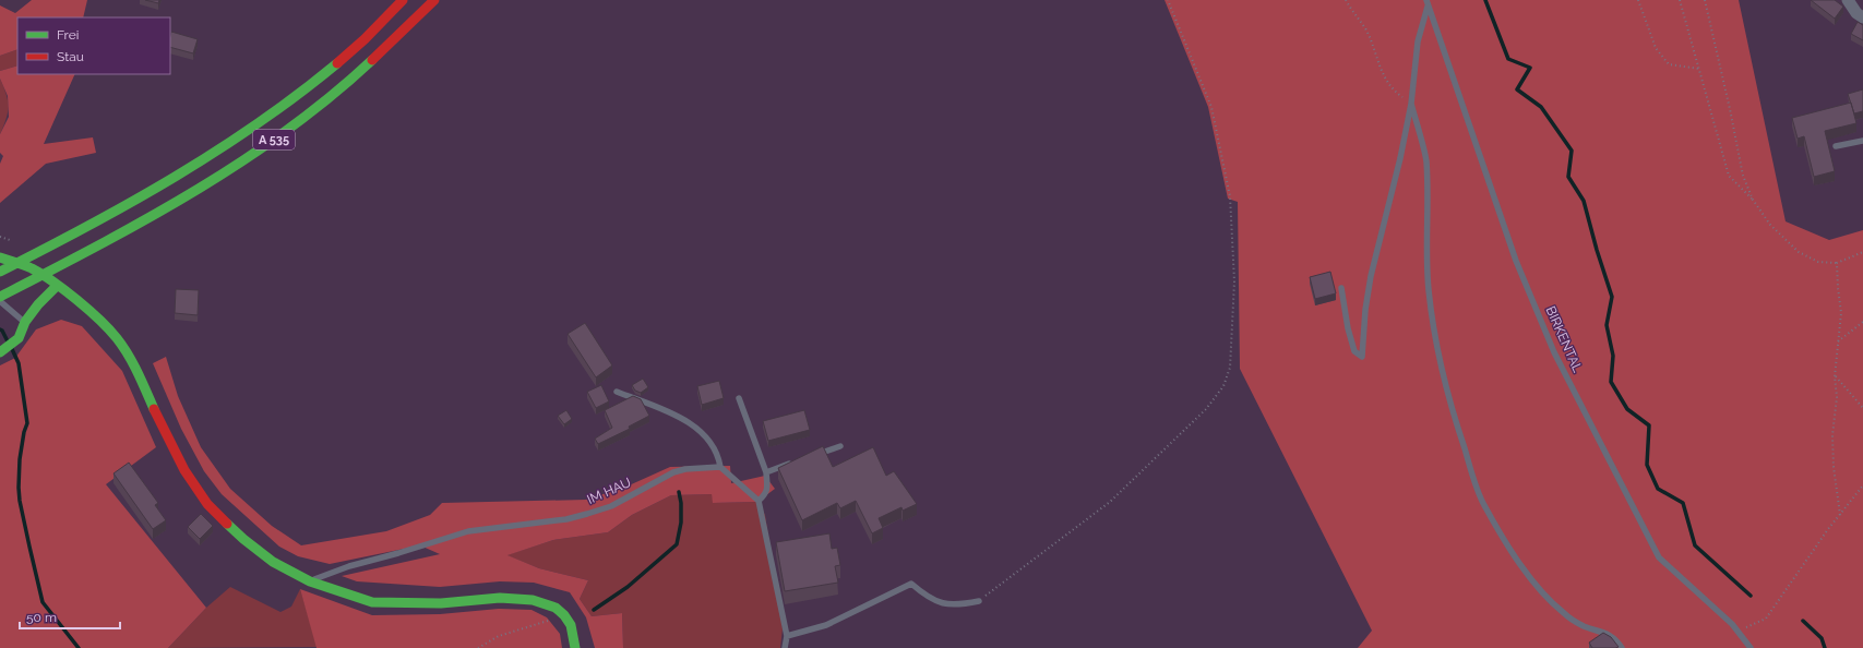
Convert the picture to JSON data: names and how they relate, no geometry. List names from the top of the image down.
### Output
{
  "streets": {
    "main road": ["A 535"],
    "lane": ["BIRKENTAL", "IM HAU"]
  },
  "legend": ["Frei", "Stau"],
  "scale_bar": "50 m"
}
